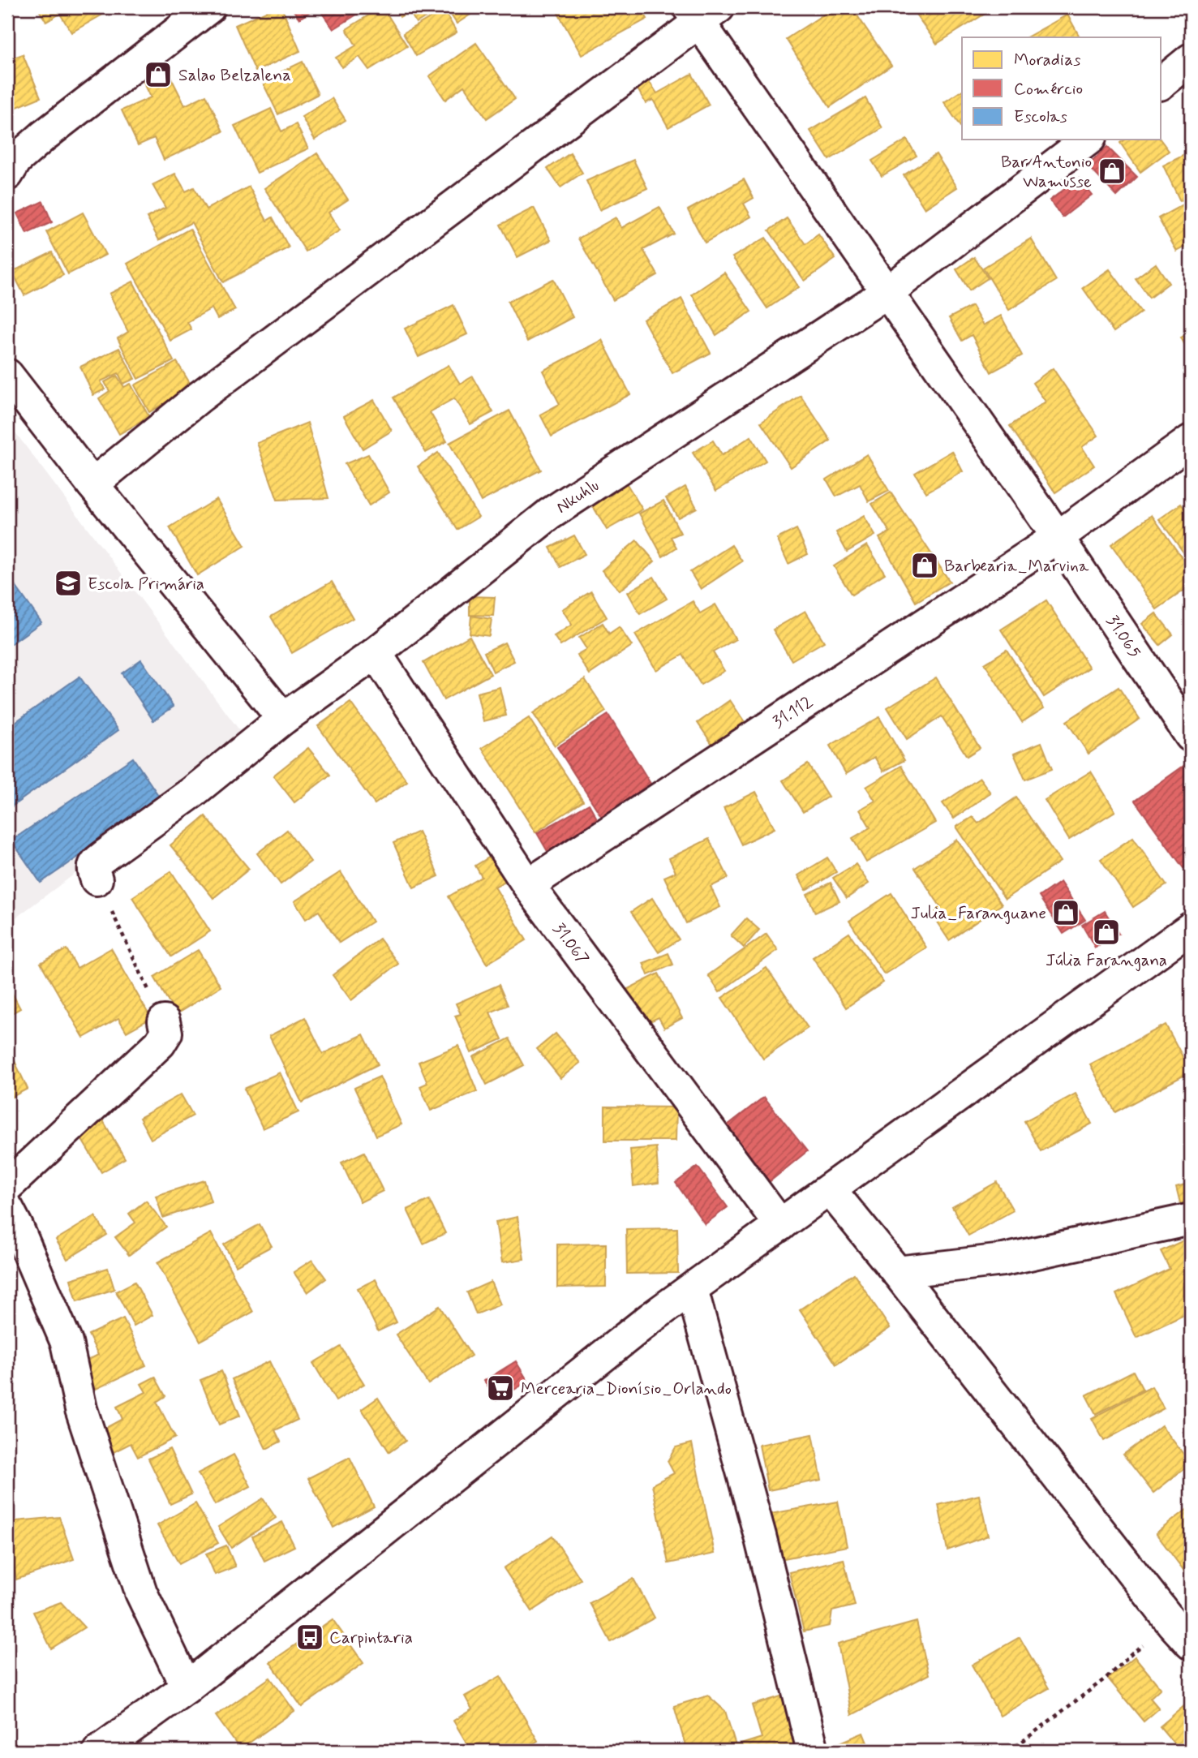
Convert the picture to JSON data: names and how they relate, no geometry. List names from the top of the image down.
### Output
{
  "streets": {
    "street": [
      "Nkuhlu",
      "31.065",
      "31.112",
      "31.067"
    ]
  },
  "crossings": [
    ["Nkuhlu", "31.065"],
    ["Nkuhlu", "31.067"],
    ["31.065", "31.112"],
    ["31.112", "31.067"]
  ],
  "places": {
    "shop": [
      "Salao Belzalena",
      "Bar Antonio Wamusse",
      "Barbearia_Marvina",
      "Julia_Faranguane",
      "Júlia Farangana"
    ],
    "school or university": ["Escola Primária"],
    "supermarket": ["Mercearia_Dionísio_Orlando"],
    "bus stop": ["Carpintaria"]
  },
  "legend": ["Moradias", "Comércio", "Escolas"]
}
